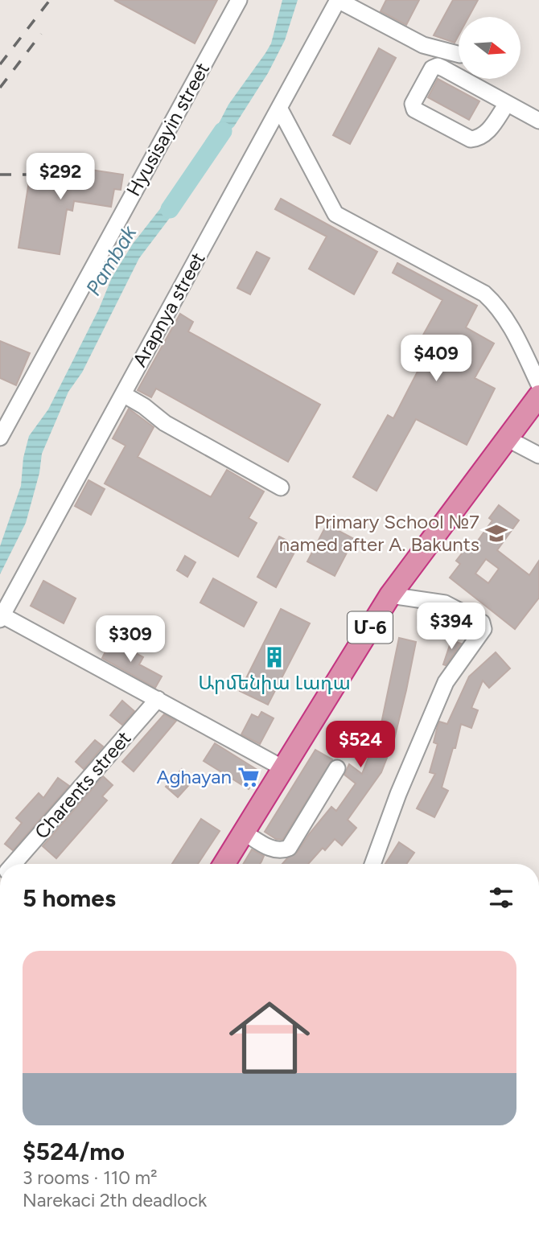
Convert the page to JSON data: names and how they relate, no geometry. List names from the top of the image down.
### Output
{
  "streets": {
    "highway": ["Մ-6"],
    "street": ["Hyusisayin street", "Arapnya street", "Charents street"]
  },
  "water": ["Pambak"],
  "places": {
    "school or university": ["Primary School №7 named after A. Bakunts"],
    "building": ["Արմենիա Լադա"],
    "supermarket": ["Aghayan"]
  },
  "north": "right",
  "page": {
    "price": [
      "$292",
      "$409",
      "$394",
      "$309",
      "$524"
    ],
    "heading": "5 homes",
    "list": [
      {
        "name": "$524/mo",
        "note": "3 rooms · 110 m² · Narekaci 2th deadlock"
      }
    ]
  }
}
